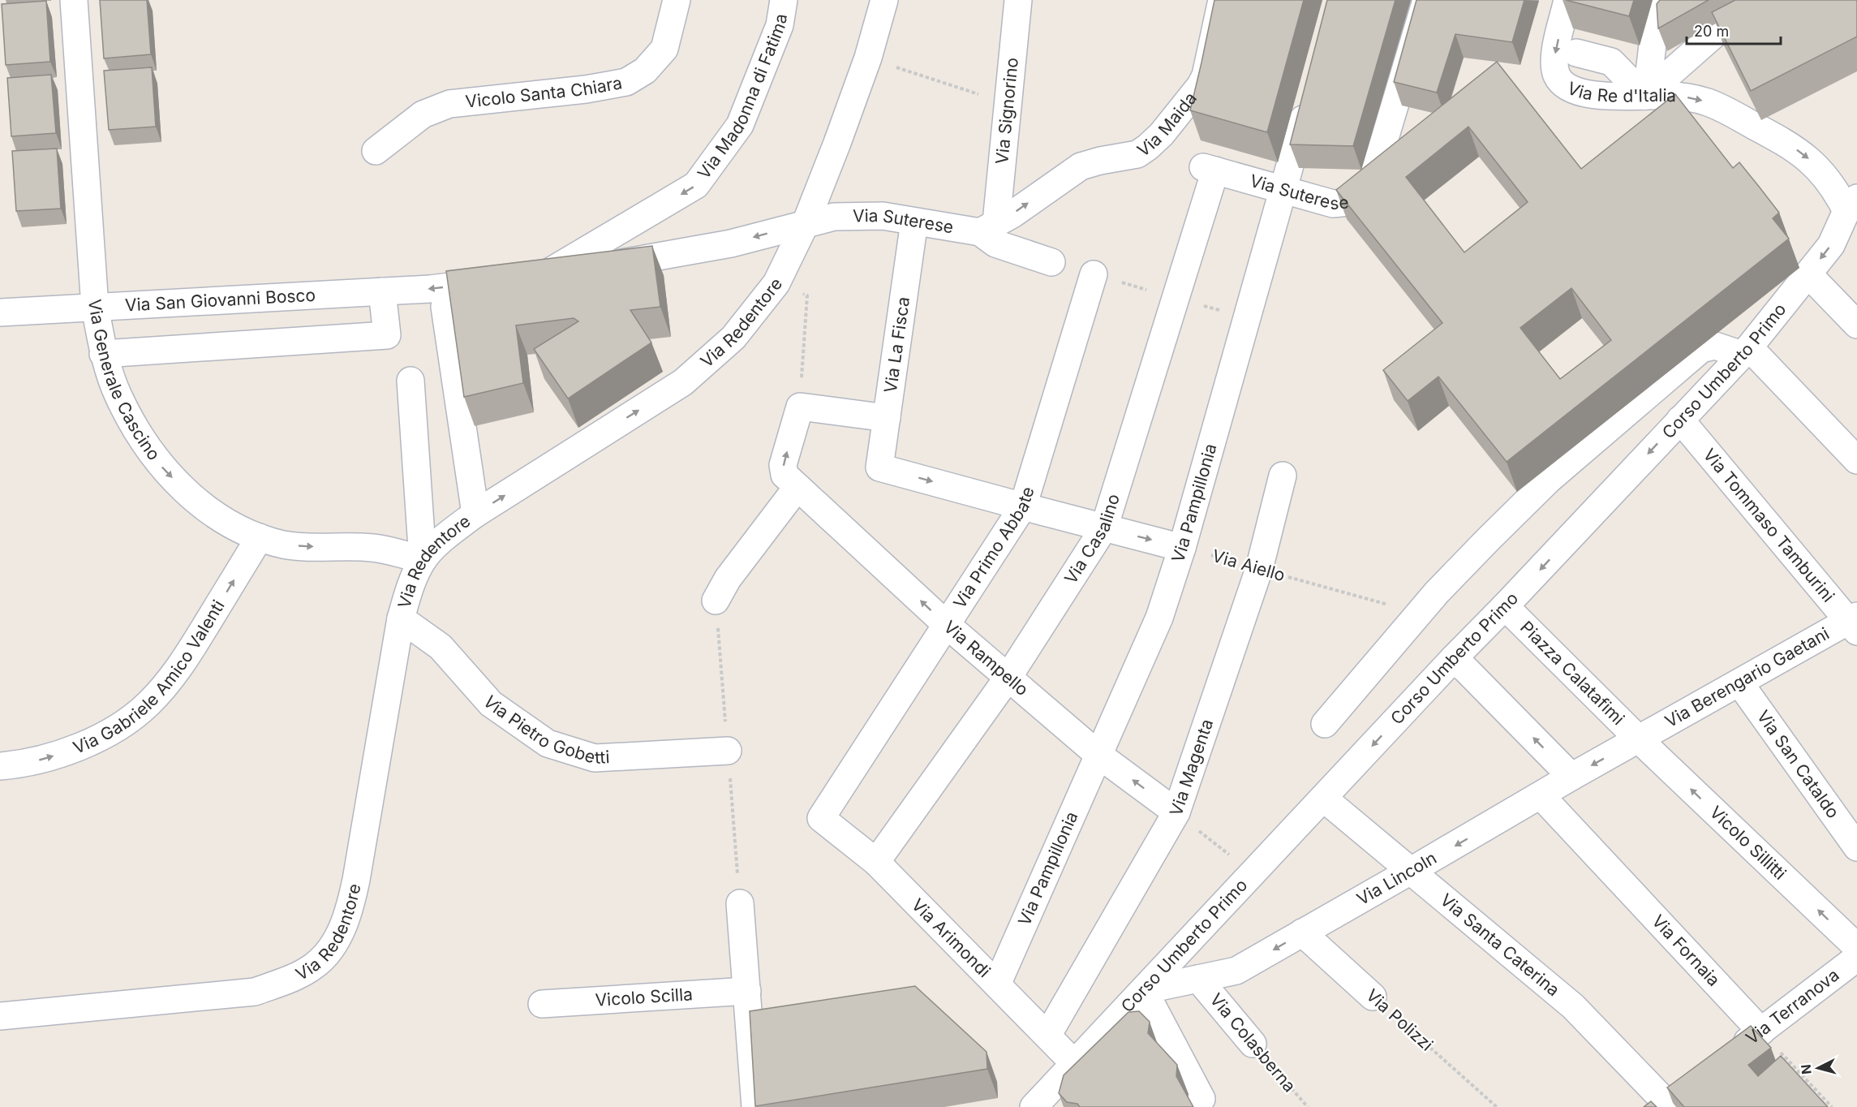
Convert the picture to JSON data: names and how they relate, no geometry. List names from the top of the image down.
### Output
{
  "streets": {
    "street": [
      "Via Re d'Italia",
      "Vicolo Santa Chiara",
      "Via Madonna di Fatima",
      "Via Signorino",
      "Via Maida",
      "Via Suterese",
      "Via San Giovanni Bosco",
      "Via Redentore",
      "Via La Fisca",
      "Corso Umberto Primo",
      "Via Generale Cascino",
      "Via Pampillonia",
      "Via Tommaso Tamburini",
      "Via Casalino",
      "Via Primo Abbate",
      "Via Rampello",
      "Via Gabriele Amico Valenti",
      "Piazza Calatafimi",
      "Via Berengario Gaetani",
      "Via Pietro Gobetti",
      "Via San Cataldo",
      "Via Magenta",
      "Vicolo Sillitti",
      "Via Lincoln",
      "Via Arimondi",
      "Via Santa Caterina",
      "Via Fornaia",
      "Vicolo Scilla",
      "Via Terranova",
      "Via Polizzi",
      "Via Colasberna"
    ],
    "path": ["Via Aiello"]
  },
  "crossings": [
    ["Via Re d'Italia", "Corso Umberto Primo"],
    ["Via Madonna di Fatima", "Via San Giovanni Bosco"],
    ["Via Signorino", "Via Maida"],
    ["Via Signorino", "Via Suterese"],
    ["Via Maida", "Via Suterese"],
    ["Via Suterese", "Via San Giovanni Bosco"],
    ["Via Suterese", "Via Redentore"],
    ["Via Suterese", "Via La Fisca"],
    ["Via Suterese", "Via Pampillonia"],
    ["Via Suterese", "Via Casalino"],
    ["Via San Giovanni Bosco", "Via Redentore"],
    ["Via San Giovanni Bosco", "Via Generale Cascino"],
    ["Via Redentore", "Via Generale Cascino"],
    ["Via Redentore", "Via Pietro Gobetti"],
    ["Via La Fisca", "Via Primo Abbate"],
    ["Corso Umberto Primo", "Via Tommaso Tamburini"],
    ["Corso Umberto Primo", "Piazza Calatafimi"],
    ["Corso Umberto Primo", "Via Lincoln"],
    ["Corso Umberto Primo", "Via Arimondi"],
    ["Corso Umberto Primo", "Via Santa Caterina"],
    ["Via Generale Cascino", "Via Gabriele Amico Valenti"],
    ["Via Pampillonia", "Via Aiello"],
    ["Via Pampillonia", "Via Rampello"],
    ["Via Pampillonia", "Via Arimondi"],
    ["Via Tommaso Tamburini", "Via Berengario Gaetani"],
    ["Via Casalino", "Via Rampello"],
    ["Via Casalino", "Via Arimondi"],
    ["Via Primo Abbate", "Via Rampello"],
    ["Via Primo Abbate", "Via Arimondi"],
    ["Via Aiello", "Via Magenta"],
    ["Via Rampello", "Via Magenta"],
    ["Piazza Calatafimi", "Via Berengario Gaetani"],
    ["Piazza Calatafimi", "Vicolo Sillitti"],
    ["Piazza Calatafimi", "Via Lincoln"],
    ["Via Berengario Gaetani", "Via San Cataldo"],
    ["Via Berengario Gaetani", "Vicolo Sillitti"],
    ["Via Berengario Gaetani", "Via Lincoln"],
    ["Via Magenta", "Via Arimondi"],
    ["Vicolo Sillitti", "Via Lincoln"],
    ["Via Lincoln", "Via Santa Caterina"],
    ["Via Lincoln", "Via Fornaia"],
    ["Via Lincoln", "Via Polizzi"],
    ["Via Lincoln", "Via Colasberna"],
    ["Via Fornaia", "Via Terranova"]
  ],
  "one_way": [
    "Via Re d'Italia",
    "Via Madonna di Fatima",
    "Via Maida",
    "Via San Giovanni Bosco",
    "Via Generale Cascino",
    "Via Rampello",
    "Via Gabriele Amico Valenti",
    "Vicolo Sillitti"
  ],
  "scale_bar": "20 m",
  "north": "left"
}
